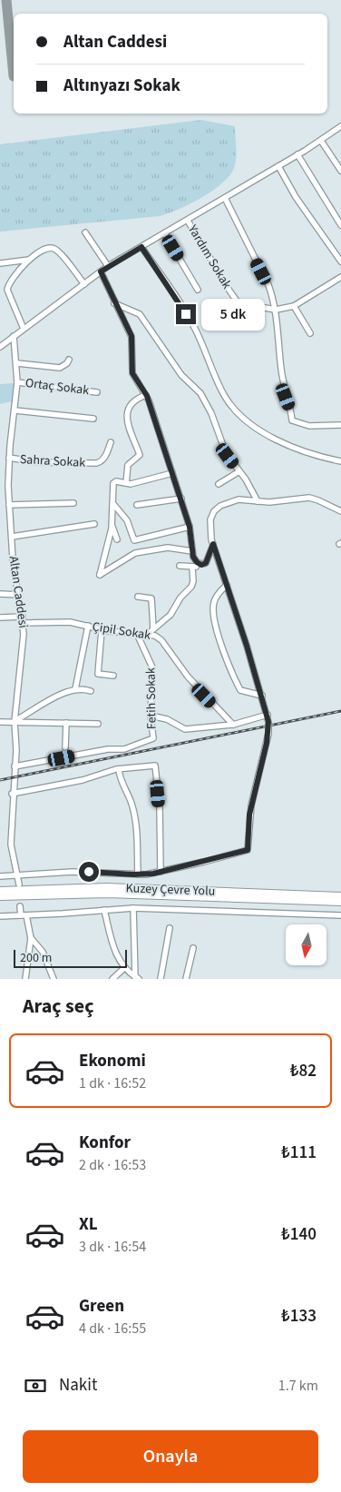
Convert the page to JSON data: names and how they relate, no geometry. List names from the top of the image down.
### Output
{
  "streets": {
    "highway": ["Kuzey Çevre Yolu"],
    "street": [
      "Yardım Sokak",
      "Ortaç Sokak",
      "Sahra Sokak",
      "Altan Caddesi",
      "Çipil Sokak",
      "Fetih Sokak"
    ]
  },
  "crossings": [
    ["Ortaç Sokak", "Altan Caddesi"],
    ["Sahra Sokak", "Altan Caddesi"],
    ["Altan Caddesi", "Çipil Sokak"],
    ["Altan Caddesi", "Fetih Sokak"],
    ["Çipil Sokak", "Fetih Sokak"]
  ],
  "scale_bar": "200 m",
  "north": "bottom",
  "page": {
    "banner": ["Altan Caddesi", "Altınyazı Sokak"],
    "bubble": "5 dk",
    "scale": "200 m",
    "heading": "Araç seç",
    "list": [
      {
        "name": "Ekonomi",
        "note": "1 dk · 16:52",
        "value": "₺82"
      },
      {
        "name": "Konfor",
        "note": "2 dk · 16:53",
        "value": "₺111"
      },
      {
        "name": "XL",
        "note": "3 dk · 16:54",
        "value": "₺140"
      },
      {
        "name": "Green",
        "note": "4 dk · 16:55",
        "value": "₺133"
      }
    ],
    "pay": ["Nakit", "1.7 km"],
    "buttons": "Onayla"
  }
}
